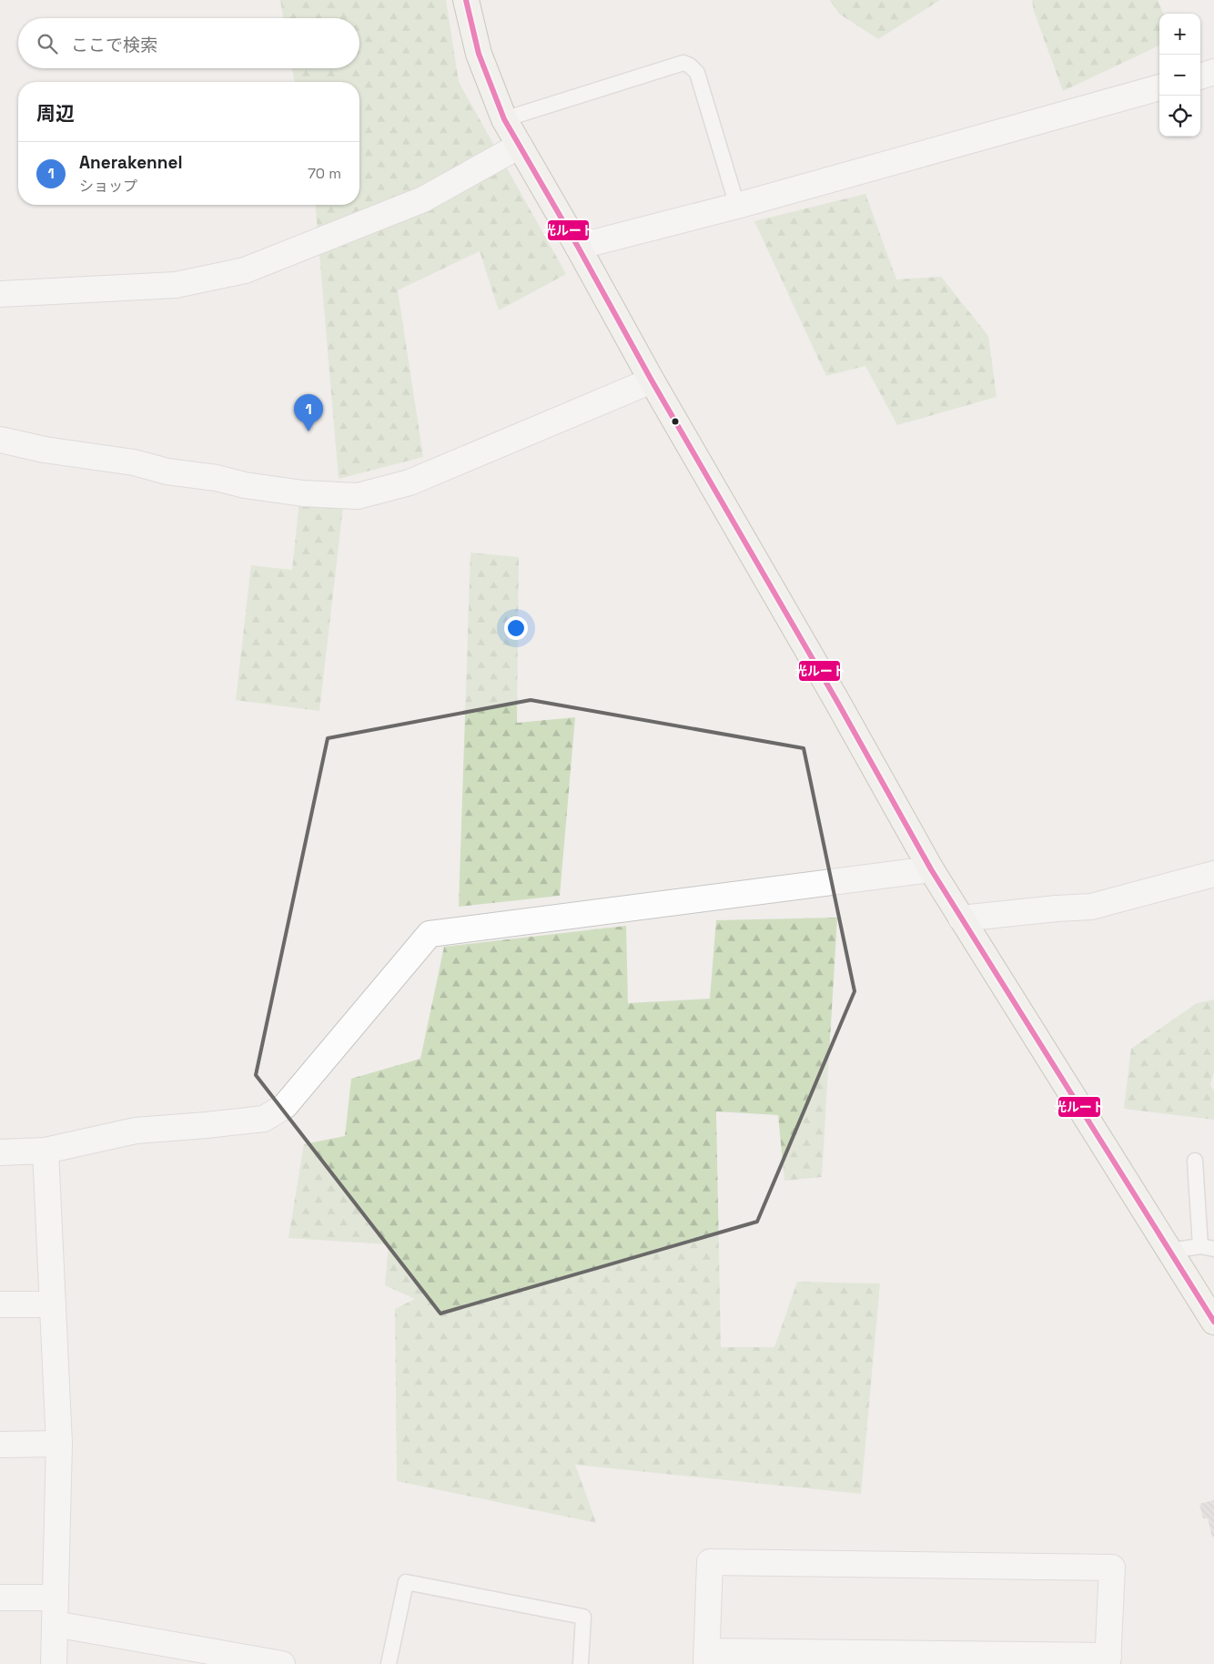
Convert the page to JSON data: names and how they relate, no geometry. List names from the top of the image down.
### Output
{
  "lines": ["transit line 光ルート"],
  "page": {
    "map_buttons": ["+", "−"],
    "search": "ここで検索",
    "heading": "周辺",
    "list": [
      {
        "mark": "1",
        "name": "Anerakennel",
        "note": "ショップ",
        "value": "70 m"
      }
    ],
    "pins": "1"
  }
}
